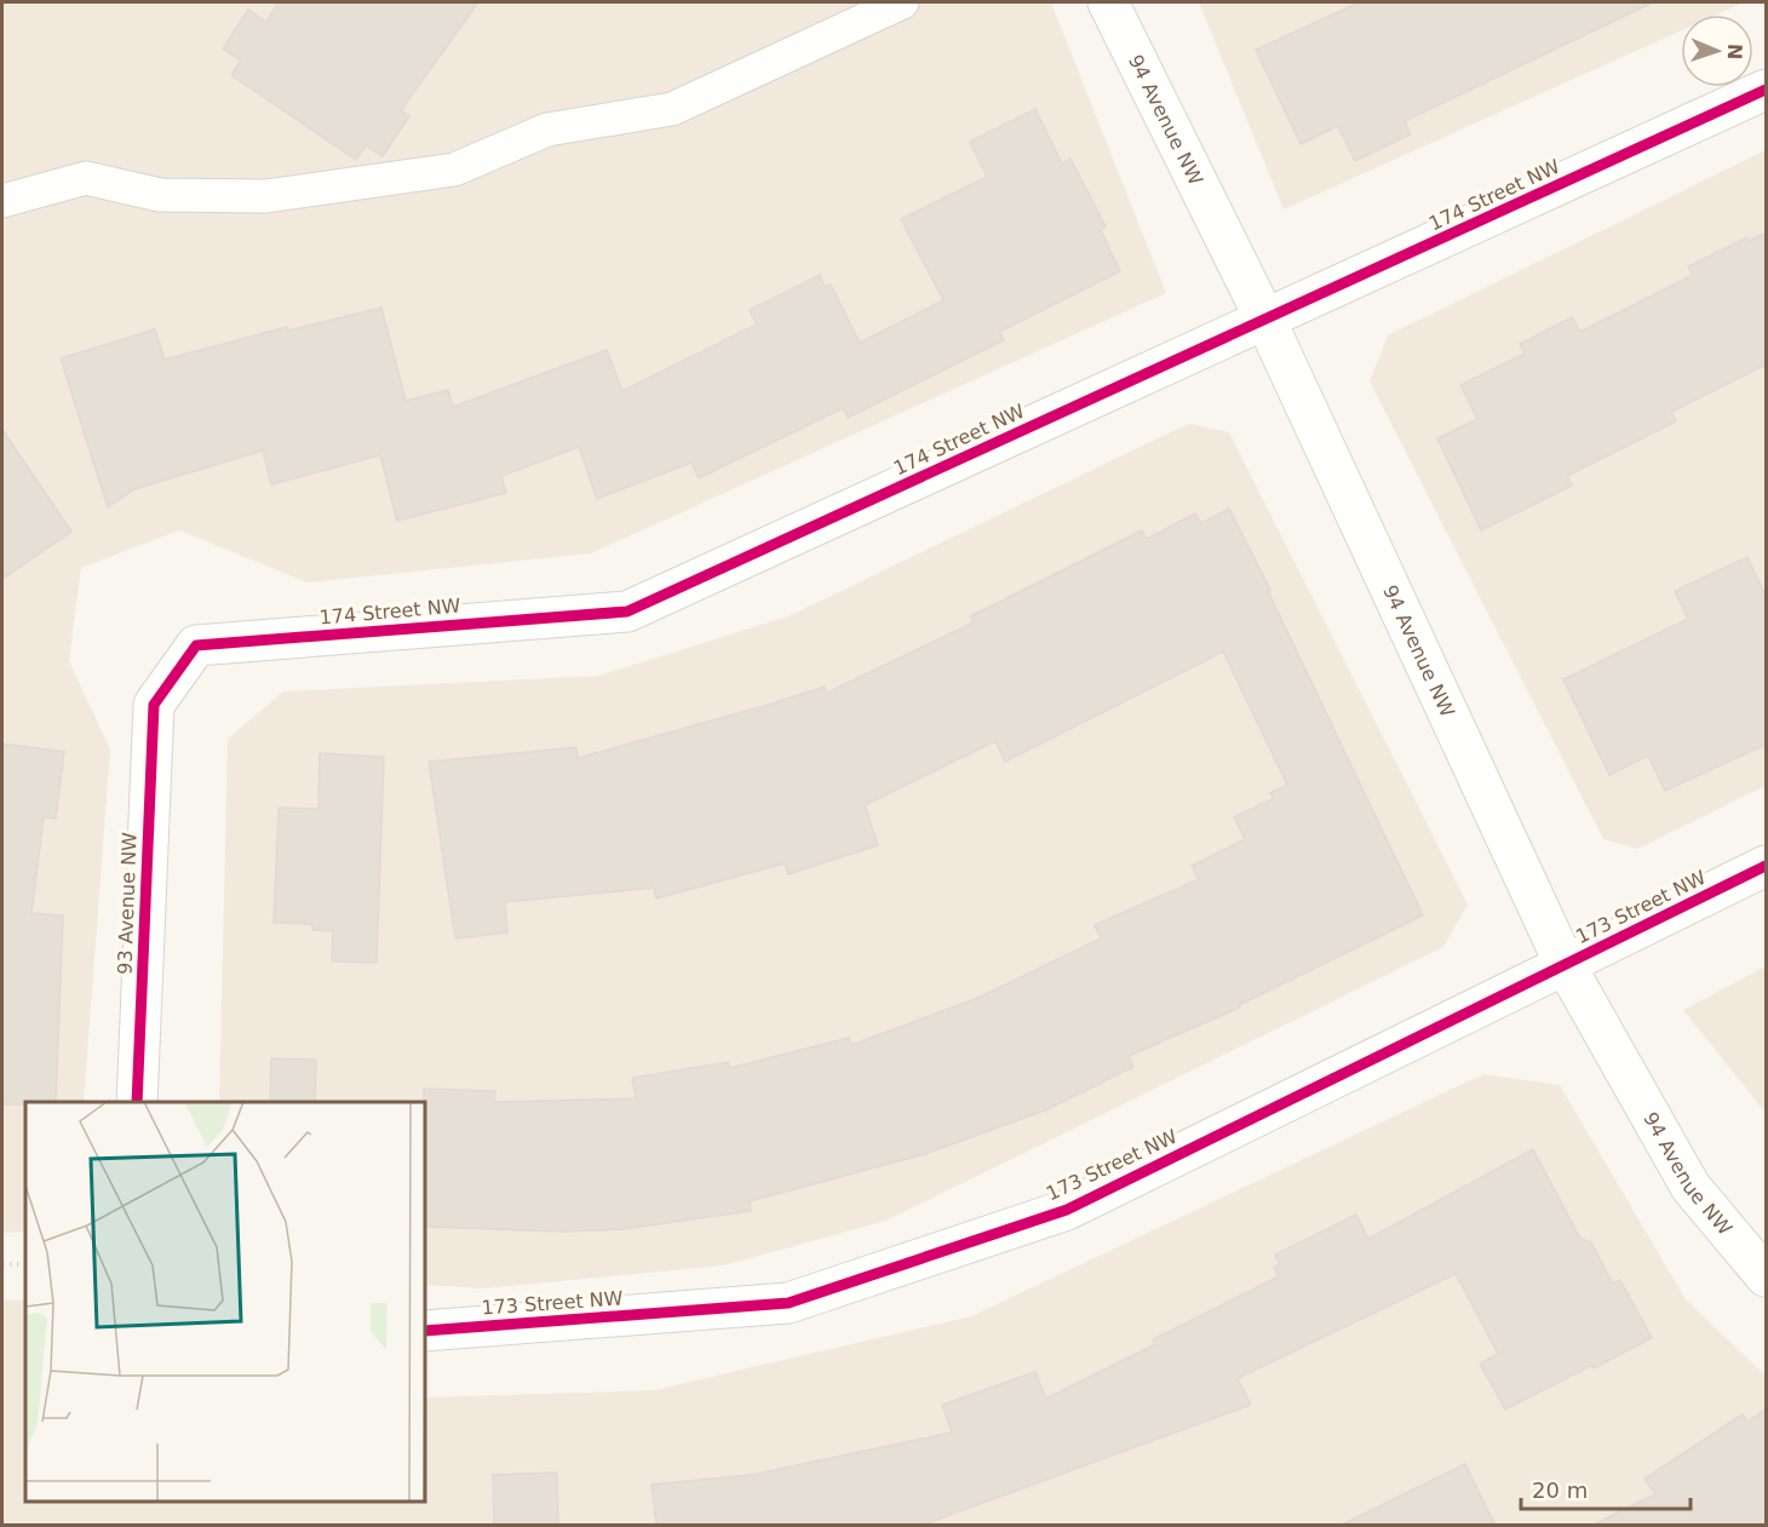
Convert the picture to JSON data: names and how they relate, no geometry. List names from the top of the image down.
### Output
{
  "streets": {
    "street": [
      "94 Avenue NW",
      "174 Street NW",
      "93 Avenue NW",
      "173 Street NW"
    ]
  },
  "crossings": [
    ["94 Avenue NW", "174 Street NW"],
    ["94 Avenue NW", "173 Street NW"],
    ["174 Street NW", "93 Avenue NW"]
  ],
  "scale_bar": "20 m",
  "north": "right"
}
